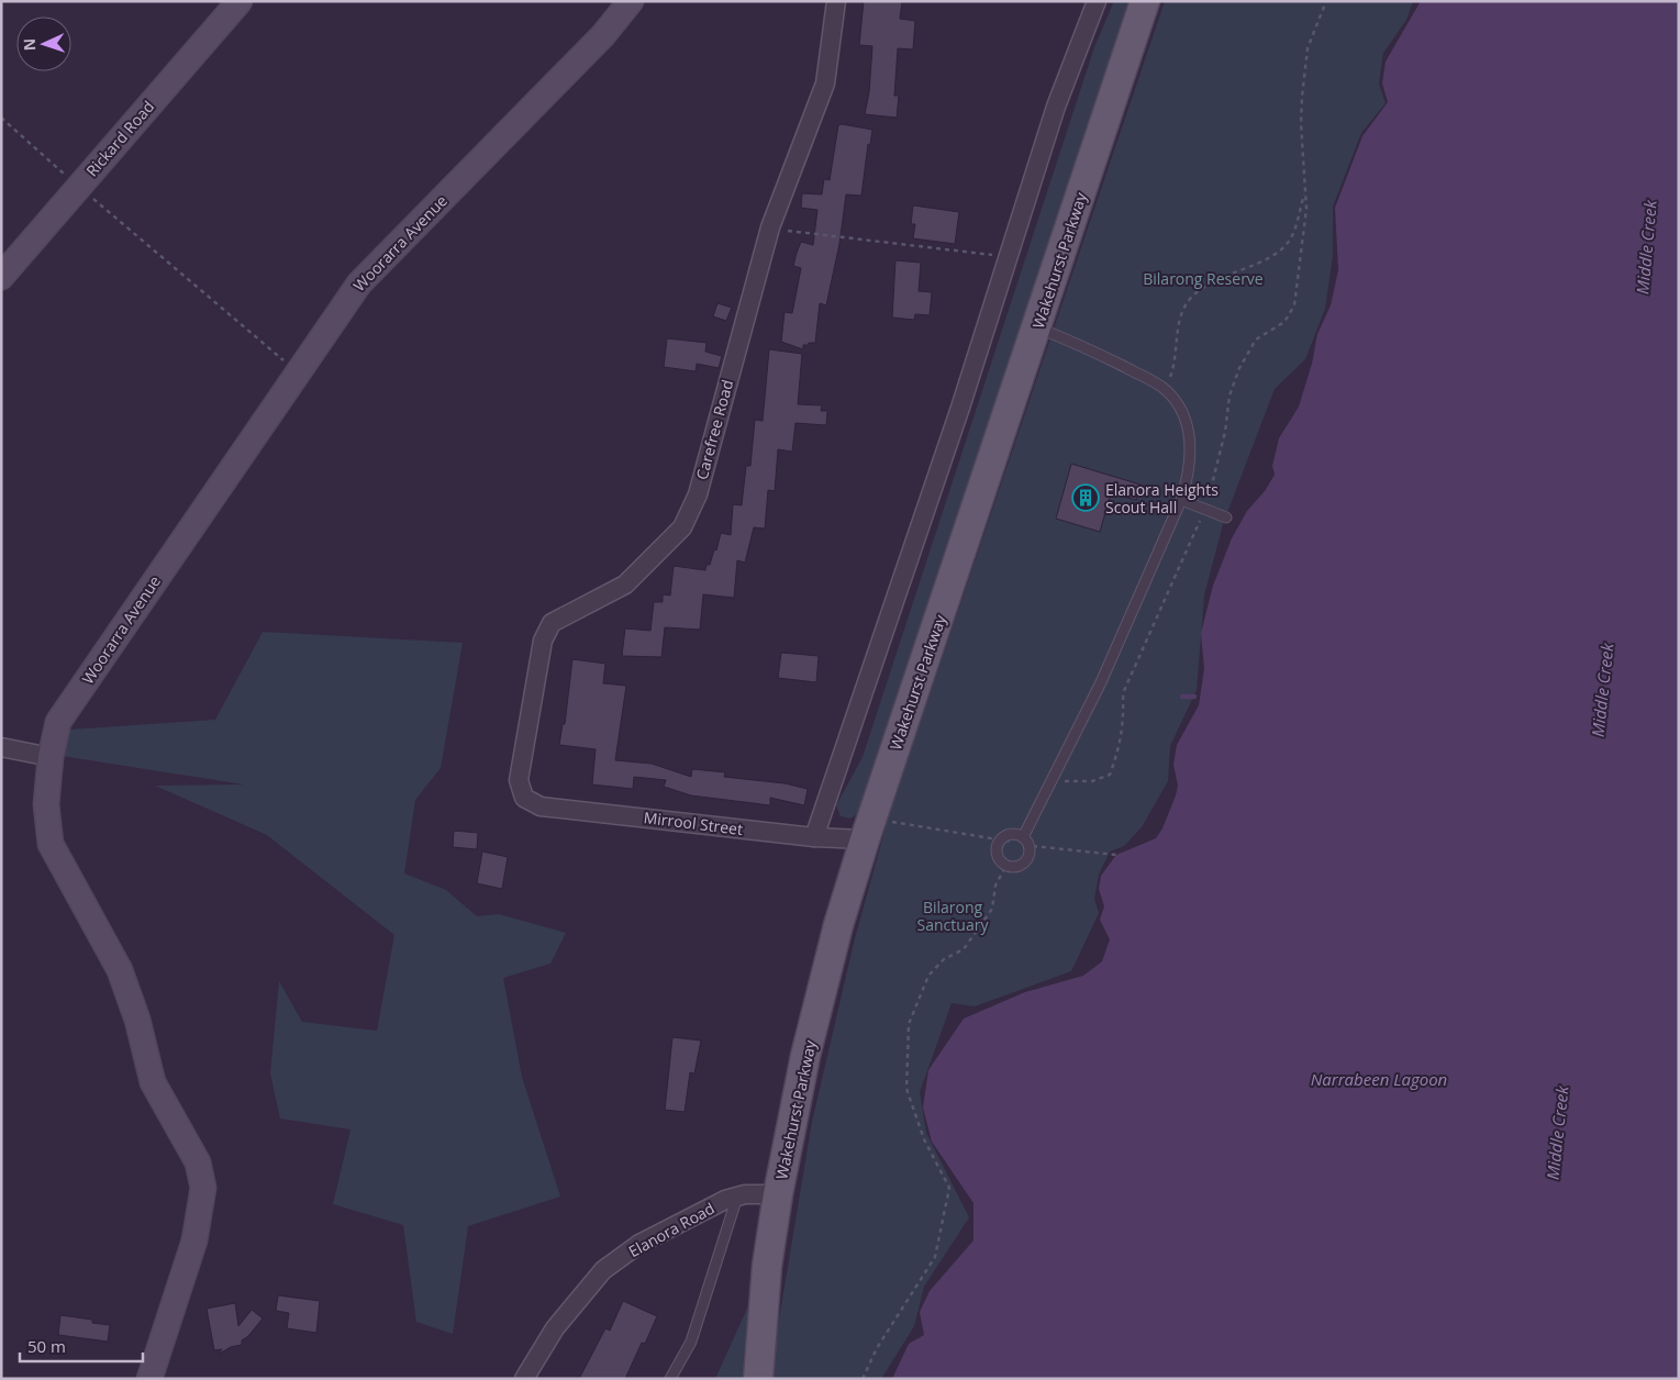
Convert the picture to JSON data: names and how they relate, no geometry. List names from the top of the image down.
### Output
{
  "streets": {
    "main road": ["Wakehurst Parkway"],
    "street": [
      "Rickard Road",
      "Woorarra Avenue",
      "Carefree Road",
      "Mirrool Street",
      "Elanora Road"
    ]
  },
  "crossings": [
    ["Wakehurst Parkway", "Mirrool Street"],
    ["Wakehurst Parkway", "Elanora Road"],
    ["Carefree Road", "Mirrool Street"]
  ],
  "water": ["Middle Creek", "Narrabeen Lagoon"],
  "parks": ["Bilarong Reserve", "Bilarong Sanctuary"],
  "places": {
    "building": ["Elanora Heights Scout Hall"]
  },
  "scale_bar": "50 m",
  "north": "left"
}
